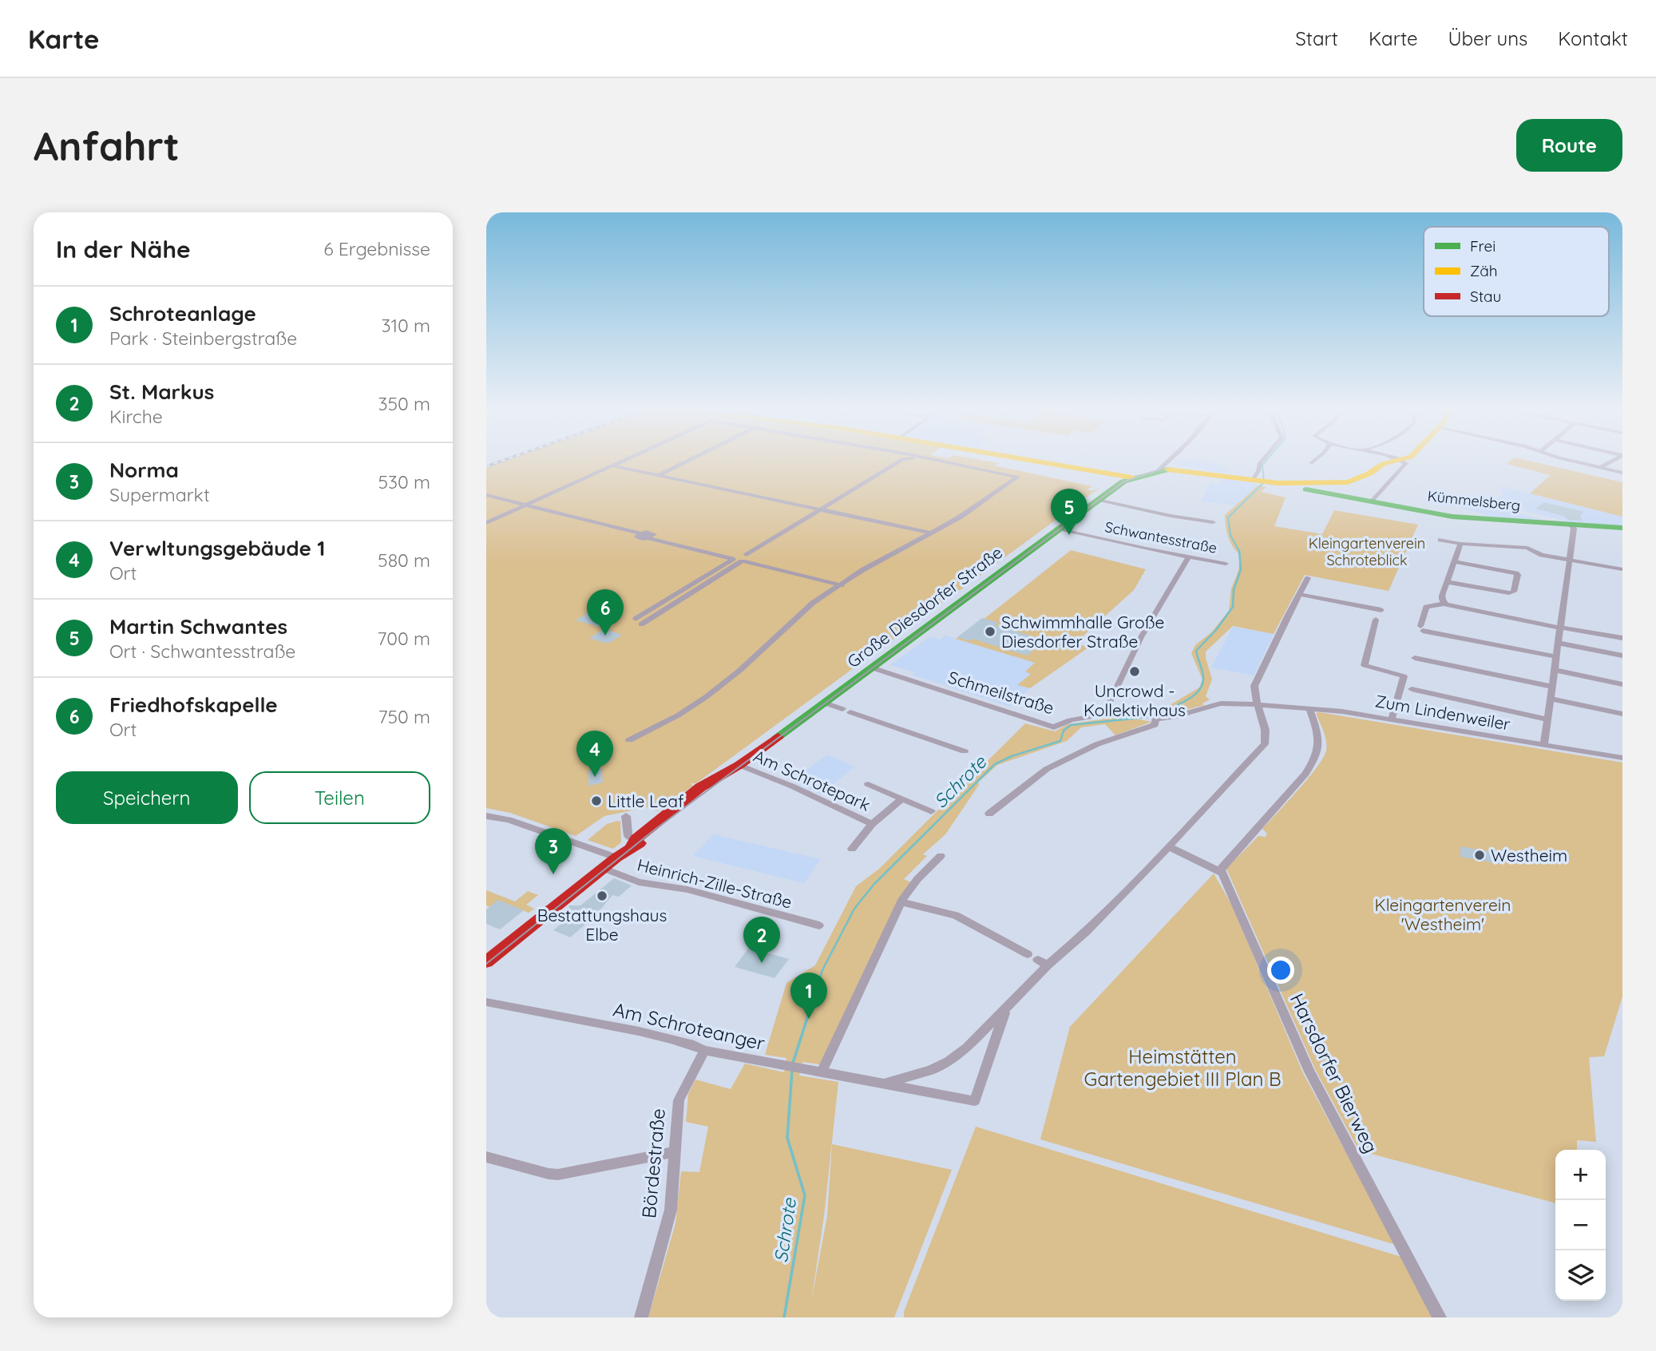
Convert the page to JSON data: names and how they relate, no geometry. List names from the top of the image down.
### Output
{
  "streets": {
    "main road": ["Kümmelsberg", "Große Diesdorfer Straße"],
    "street": [
      "Schwantesstraße",
      "Schmeilstraße",
      "Zum Lindenweiler",
      "Am Schrotepark",
      "Heinrich-Zille-Straße",
      "Am Schroteanger",
      "Harsdorfer Bierweg",
      "Bördestraße"
    ]
  },
  "crossings": [
    ["Schwantesstraße", "Große Diesdorfer Straße"],
    ["Große Diesdorfer Straße", "Schmeilstraße"],
    ["Große Diesdorfer Straße", "Am Schrotepark"],
    ["Große Diesdorfer Straße", "Heinrich-Zille-Straße"],
    ["Schmeilstraße", "Zum Lindenweiler"],
    ["Zum Lindenweiler", "Am Schroteanger"],
    ["Am Schroteanger", "Bördestraße"]
  ],
  "water": ["Schrote"],
  "parks": ["Kleingartenverein Schroteblick", "Kleingartenverein 'Westheim'", "Heimstätten Gartengebiet III Plan B"],
  "places": [
    "Schwimmhalle Große Diesdorfer Straße",
    "Uncrowd - Kollektivhaus",
    "Little Leaf",
    "Westheim",
    "Bestattungshaus Elbe"
  ],
  "legend": ["Frei", "Zäh", "Stau"],
  "page": {
    "header": "Karte",
    "nav": [
      "Start",
      "Karte",
      "Über uns",
      "Kontakt"
    ],
    "buttons": [
      "Route",
      ["Speichern", "Teilen"]
    ],
    "title": "Anfahrt",
    "heading": ["In der Nähe", "6 Ergebnisse"],
    "list": [
      {
        "mark": "1",
        "name": "Schroteanlage",
        "note": "Park · Steinbergstraße",
        "value": "310 m"
      },
      {
        "mark": "2",
        "name": "St. Markus",
        "note": "Kirche",
        "value": "350 m"
      },
      {
        "mark": "3",
        "name": "Norma",
        "note": "Supermarkt",
        "value": "530 m"
      },
      {
        "mark": "4",
        "name": "Verwltungsgebäude 1",
        "note": "Ort",
        "value": "580 m"
      },
      {
        "mark": "5",
        "name": "Martin Schwantes",
        "note": "Ort · Schwantesstraße",
        "value": "700 m"
      },
      {
        "mark": "6",
        "name": "Friedhofskapelle",
        "note": "Ort",
        "value": "750 m"
      }
    ],
    "pins": [
      "5",
      "6",
      "4",
      "3",
      "2",
      "1"
    ],
    "map_buttons": ["+", "−"]
  }
}
